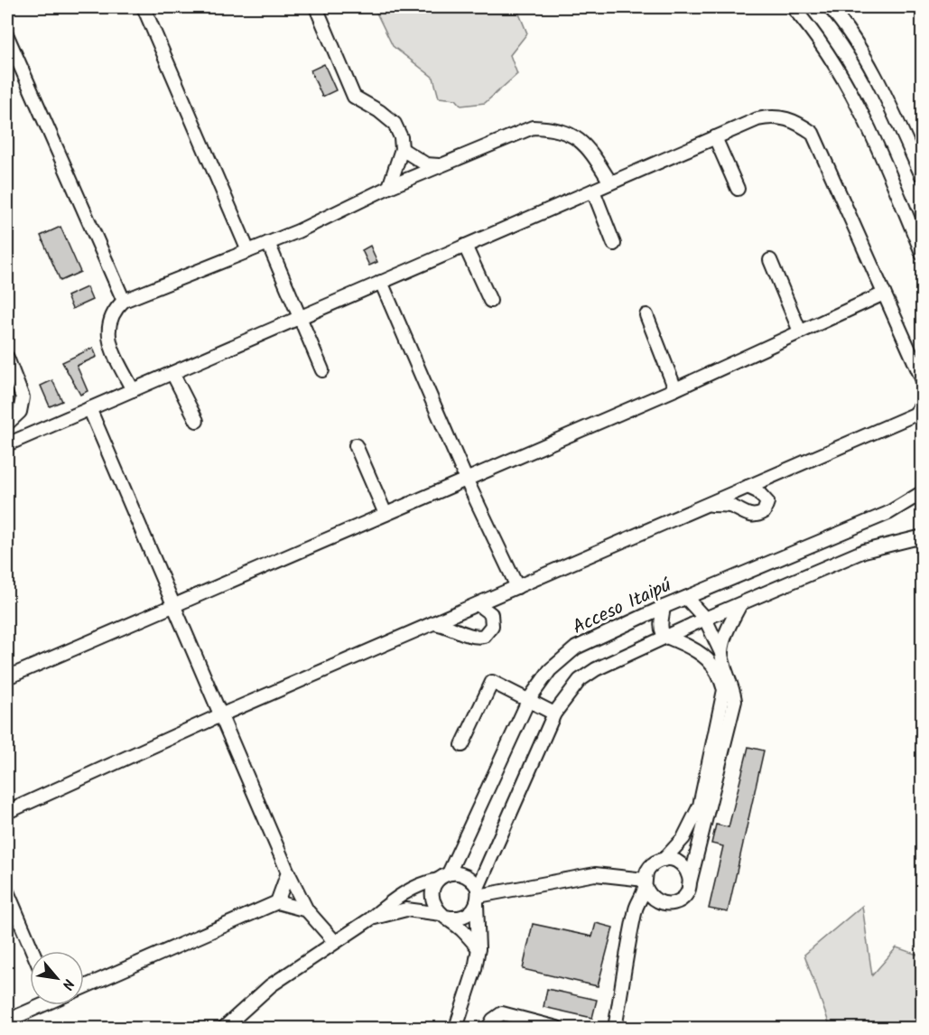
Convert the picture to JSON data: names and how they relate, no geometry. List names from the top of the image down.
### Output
{
  "streets": {
    "street": ["Acceso Itaipú"]
  },
  "north": "bottom right"
}
